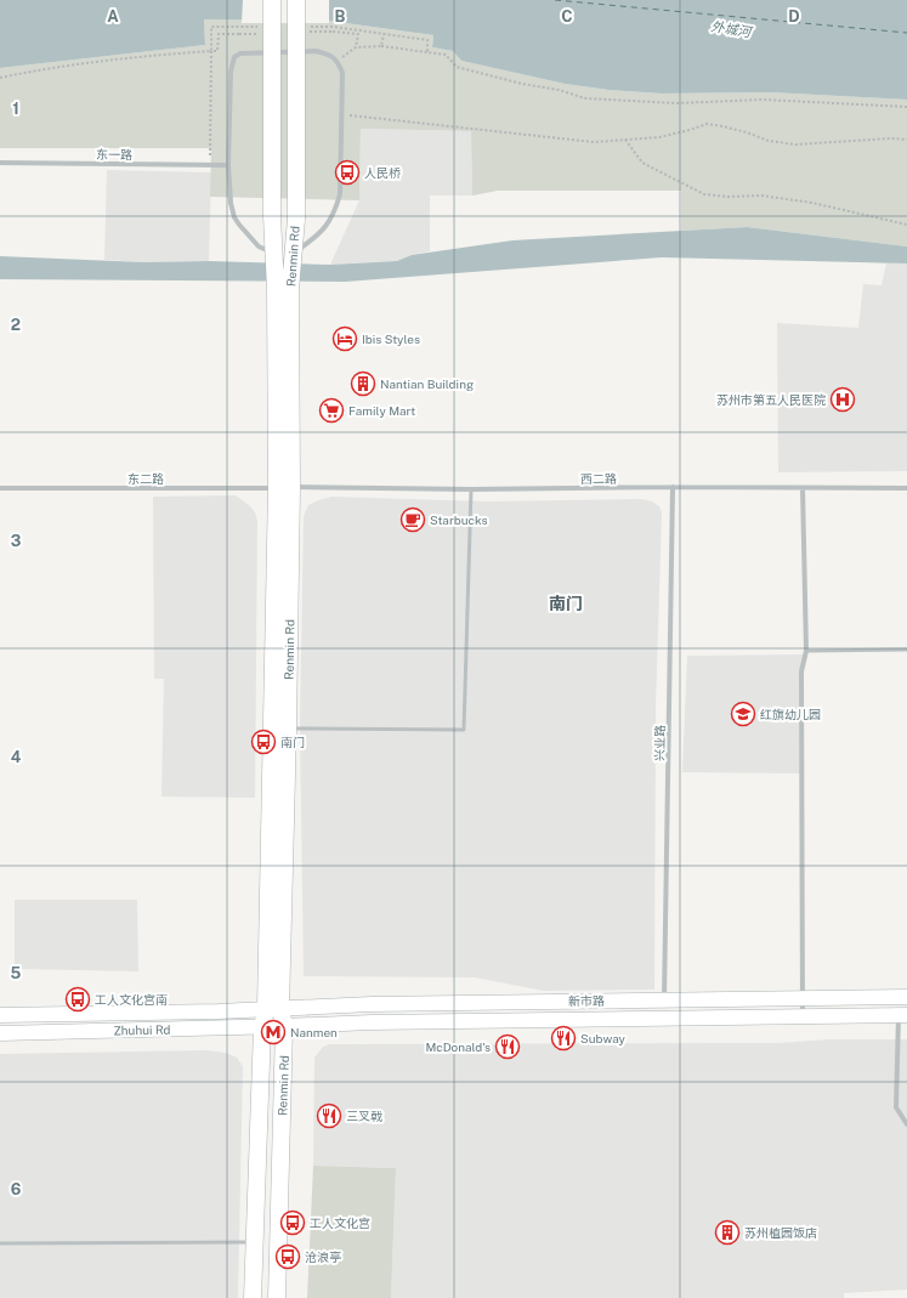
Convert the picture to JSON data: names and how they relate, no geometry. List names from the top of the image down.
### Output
{
  "streets": {
    "main road": ["Renmin Rd", "新市路", "Zhuhui Rd"],
    "street": [
      "东一路",
      "东二路",
      "西二路",
      "兴业路"
    ]
  },
  "crossings": [
    ["Renmin Rd", "东二路"],
    ["Renmin Rd", "西二路"],
    ["Renmin Rd", "新市路"],
    ["Renmin Rd", "Zhuhui Rd"],
    ["东二路", "西二路"],
    ["西二路", "兴业路"],
    ["兴业路", "新市路"],
    ["新市路", "Zhuhui Rd"]
  ],
  "districts": ["南门"],
  "water": ["外城河"],
  "places": {
    "bus stop": [
      "人民桥",
      "南门",
      "工人文化宫南",
      "工人文化宫",
      "沧浪亭"
    ],
    "hotel": ["Ibis Styles"],
    "building": ["Nantian Building", "苏州植园饭店"],
    "hospital": ["苏州市第五人民医院"],
    "supermarket": ["Family Mart"],
    "cafe": ["Starbucks"],
    "school or university": ["红旗幼儿园"],
    "metro station": ["Nanmen"],
    "restaurant": ["Subway", "McDonald's", "三叉戟"]
  },
  "grid": {
    "columns": [
      "A",
      "B",
      "C",
      "D"
    ],
    "rows": [
      "1",
      "2",
      "3",
      "4",
      "5",
      "6"
    ]
  }
}
